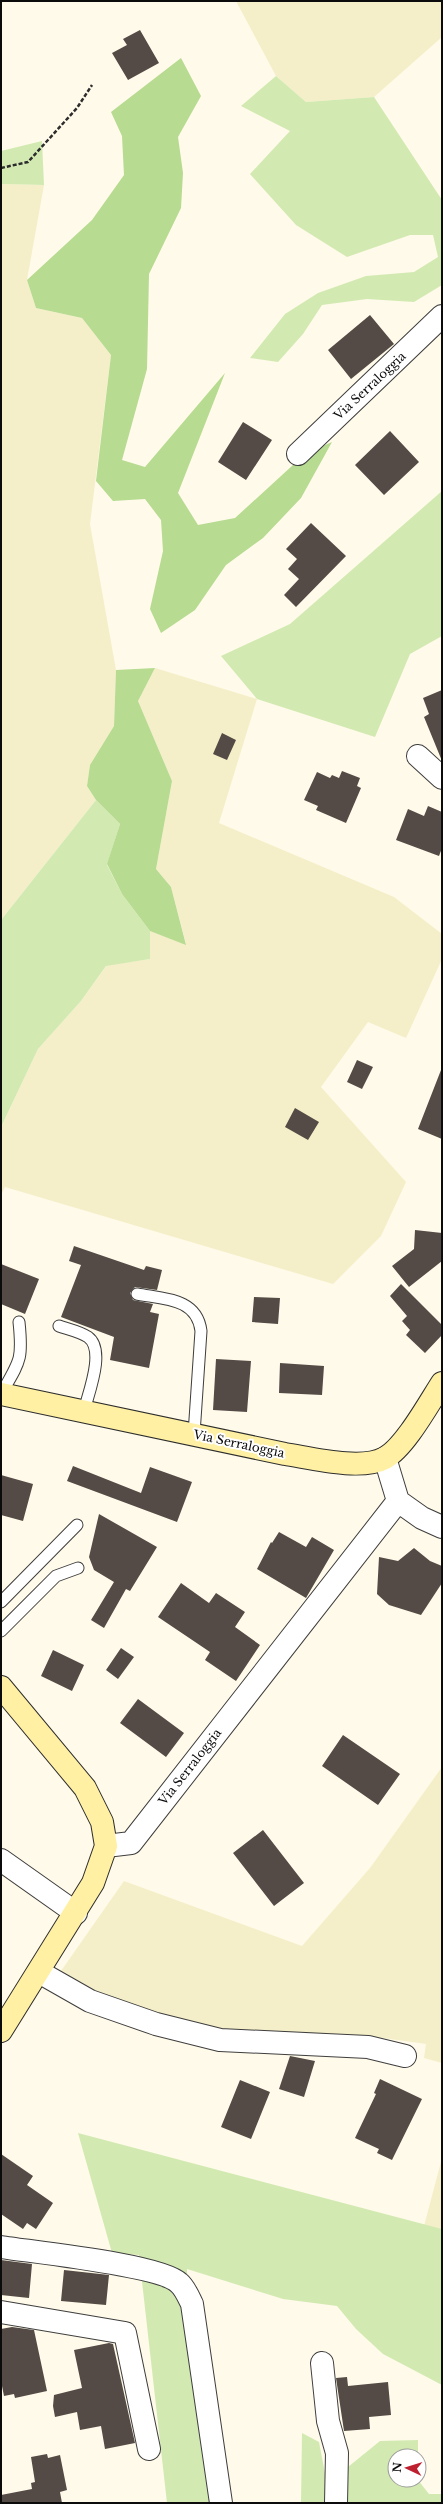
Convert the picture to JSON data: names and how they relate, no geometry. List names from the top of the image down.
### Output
{
  "streets": {
    "main road": ["Via Serraloggia"]
  },
  "north": "left"
}
